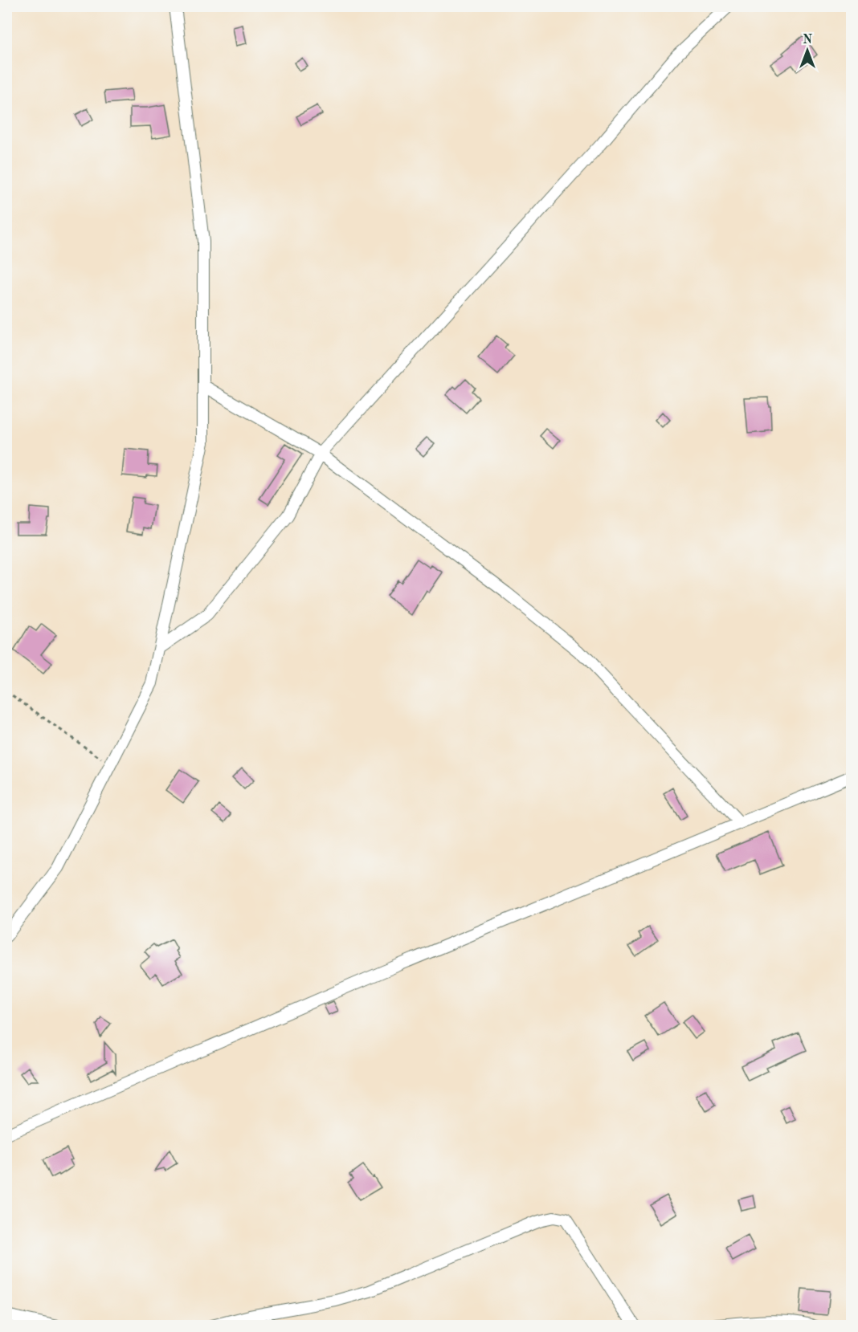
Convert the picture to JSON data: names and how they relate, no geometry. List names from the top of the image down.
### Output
{
  "north": "top"
}
